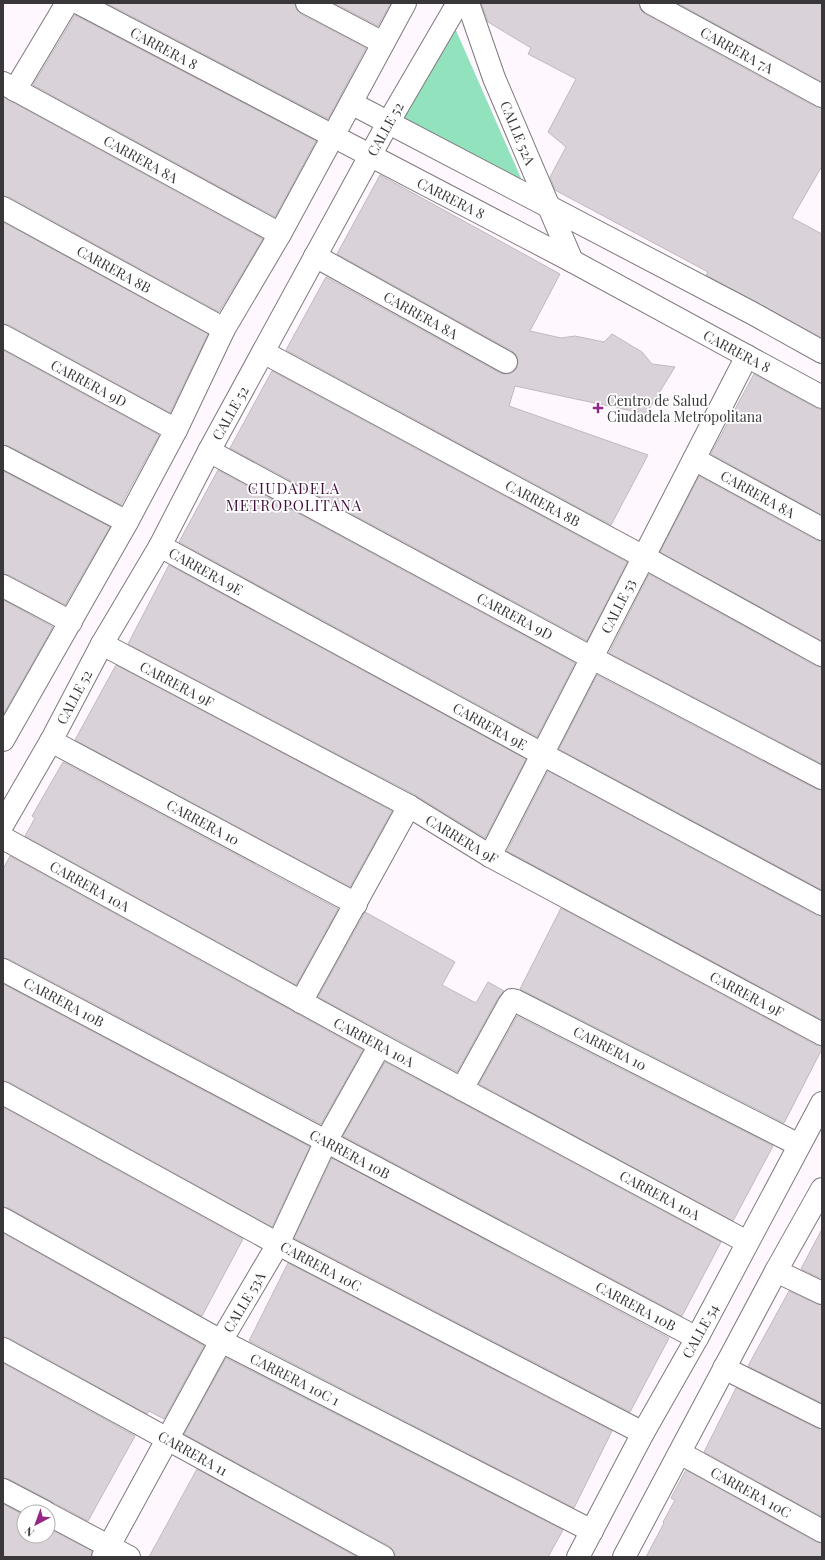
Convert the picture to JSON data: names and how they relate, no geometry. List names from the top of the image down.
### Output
{
  "streets": {
    "street": [
      "CARRERA 8",
      "CARRERA 7A",
      "CALLE 52",
      "CALLE 52A",
      "CARRERA 8A",
      "CARRERA 8B",
      "CARRERA 9D",
      "CARRERA 9E",
      "CALLE 53",
      "CARRERA 9F",
      "CARRERA 10",
      "CARRERA 10A",
      "CARRERA 10B",
      "CARRERA 10C",
      "CALLE 53A",
      "CALLE 54",
      "CARRERA 10C 1",
      "CARRERA 11"
    ]
  },
  "crossings": [
    ["CARRERA 8", "CALLE 52"],
    ["CARRERA 8", "CALLE 52A"],
    ["CARRERA 8", "CALLE 53"],
    ["CALLE 52", "CARRERA 8A"],
    ["CALLE 52", "CARRERA 8B"],
    ["CALLE 52", "CARRERA 9D"],
    ["CALLE 52", "CARRERA 9E"],
    ["CALLE 52", "CARRERA 9F"],
    ["CALLE 52", "CARRERA 10"],
    ["CARRERA 8A", "CALLE 53"],
    ["CARRERA 8B", "CALLE 53"],
    ["CARRERA 9D", "CALLE 53"],
    ["CARRERA 9E", "CALLE 53"],
    ["CALLE 53", "CARRERA 9F"],
    ["CARRERA 10", "CARRERA 10A"],
    ["CARRERA 10", "CALLE 54"],
    ["CARRERA 10A", "CALLE 53A"],
    ["CARRERA 10A", "CALLE 54"],
    ["CARRERA 10B", "CALLE 53A"],
    ["CARRERA 10B", "CALLE 54"],
    ["CARRERA 10C", "CALLE 53A"],
    ["CARRERA 10C", "CALLE 54"],
    ["CALLE 53A", "CARRERA 10C 1"],
    ["CALLE 53A", "CARRERA 11"],
    ["CALLE 54", "CARRERA 10C 1"]
  ],
  "districts": ["CIUDADELA METROPOLITANA"],
  "places": {
    "health": ["Centro de Salud Ciudadela Metropolitana"]
  },
  "north": "bottom left"
}
